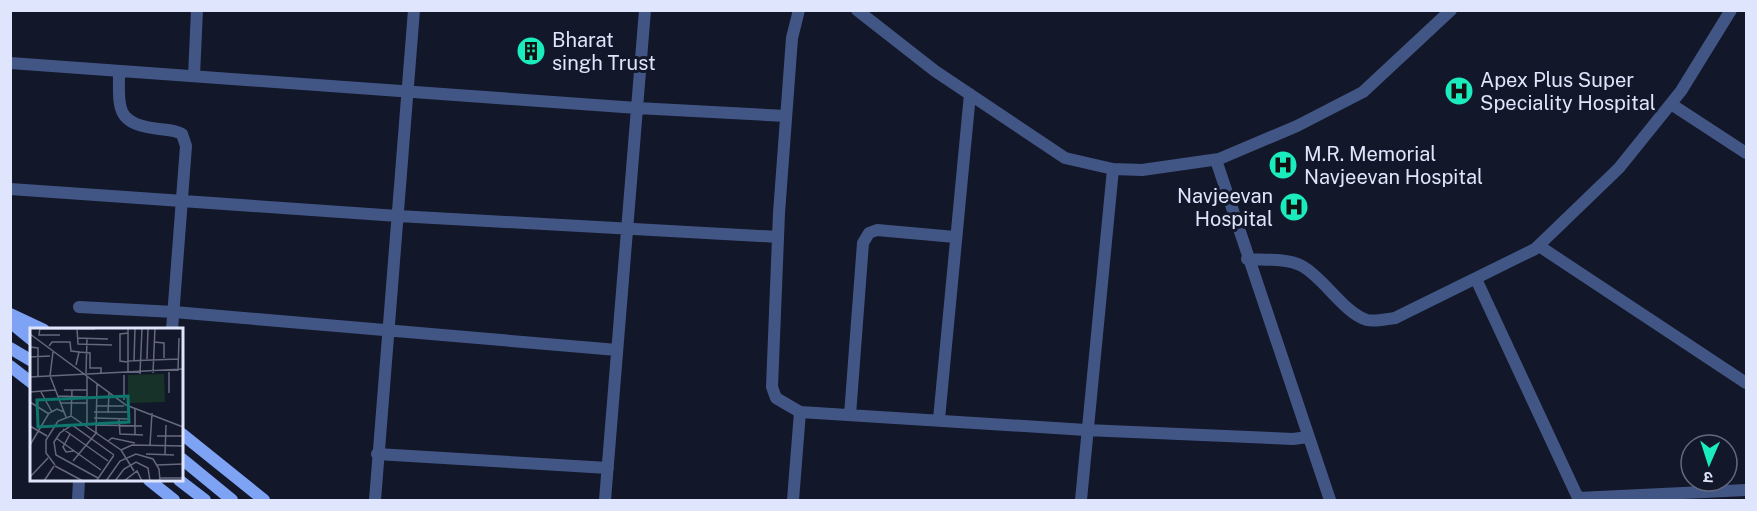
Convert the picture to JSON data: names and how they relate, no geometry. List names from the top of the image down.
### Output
{
  "places": {
    "building": ["Bharat singh Trust"],
    "hospital": ["Apex Plus Super Speciality Hospital", "M.R. Memorial Navjeevan Hospital", "Navjeevan Hospital"]
  },
  "north": "bottom"
}
